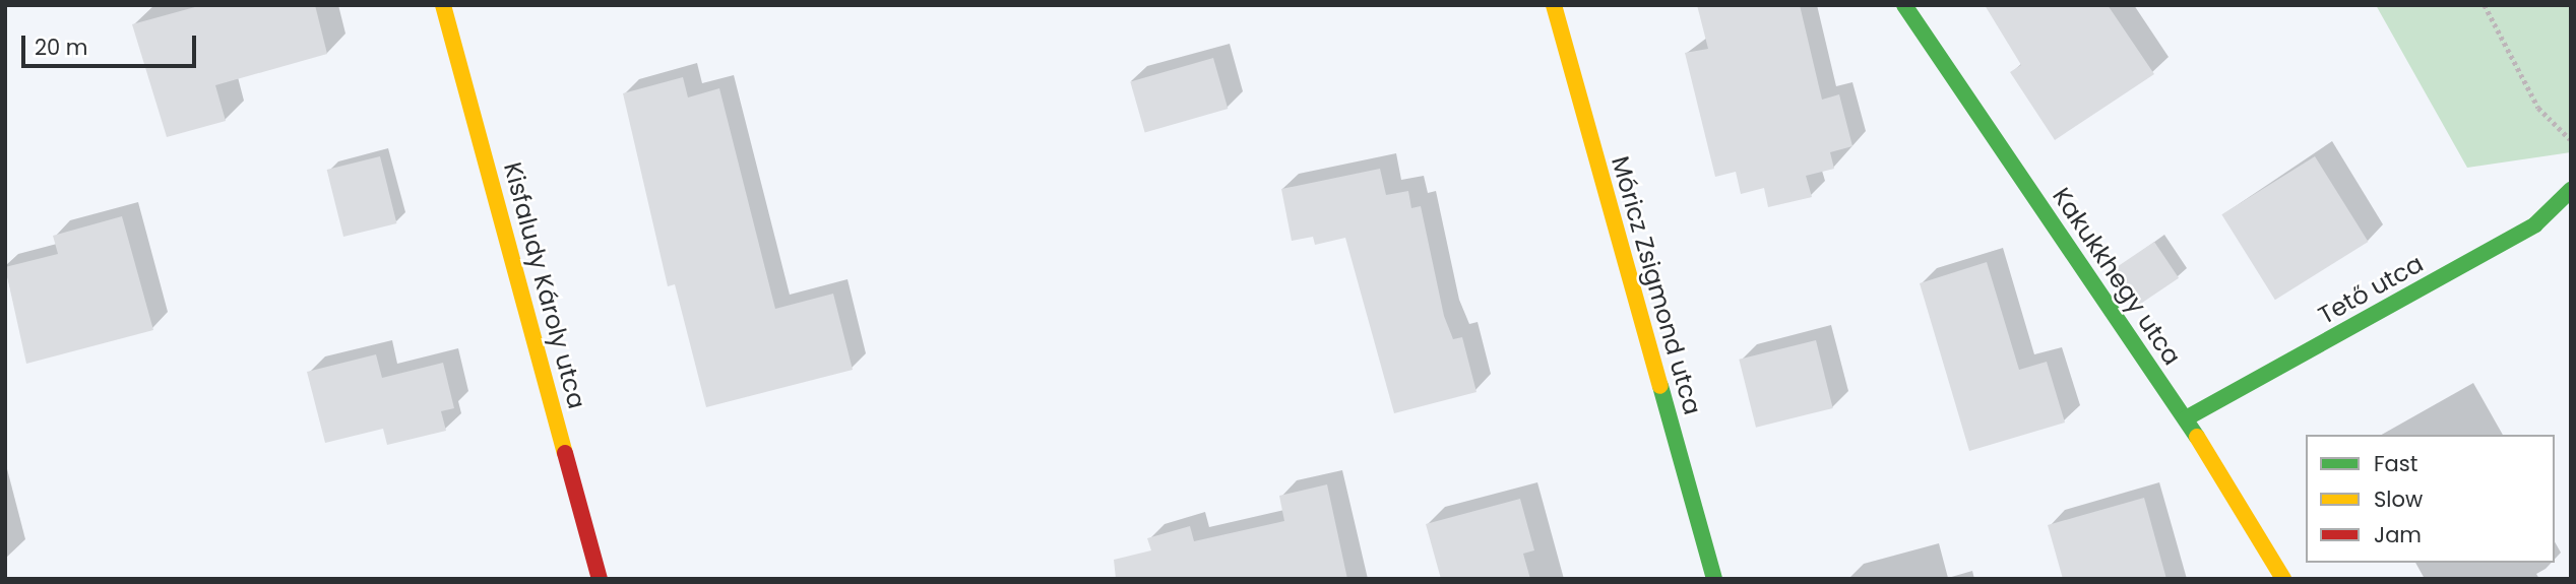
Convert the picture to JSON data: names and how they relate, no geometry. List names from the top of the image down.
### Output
{
  "streets": {
    "street": [
      "Kakukkhegy utca",
      "Kisfaludy Károly utca",
      "Móricz Zsigmond utca",
      "Tető utca"
    ]
  },
  "crossings": [
    ["Kakukkhegy utca", "Tető utca"]
  ],
  "legend": ["Fast", "Slow", "Jam"],
  "scale_bar": "20 m"
}
